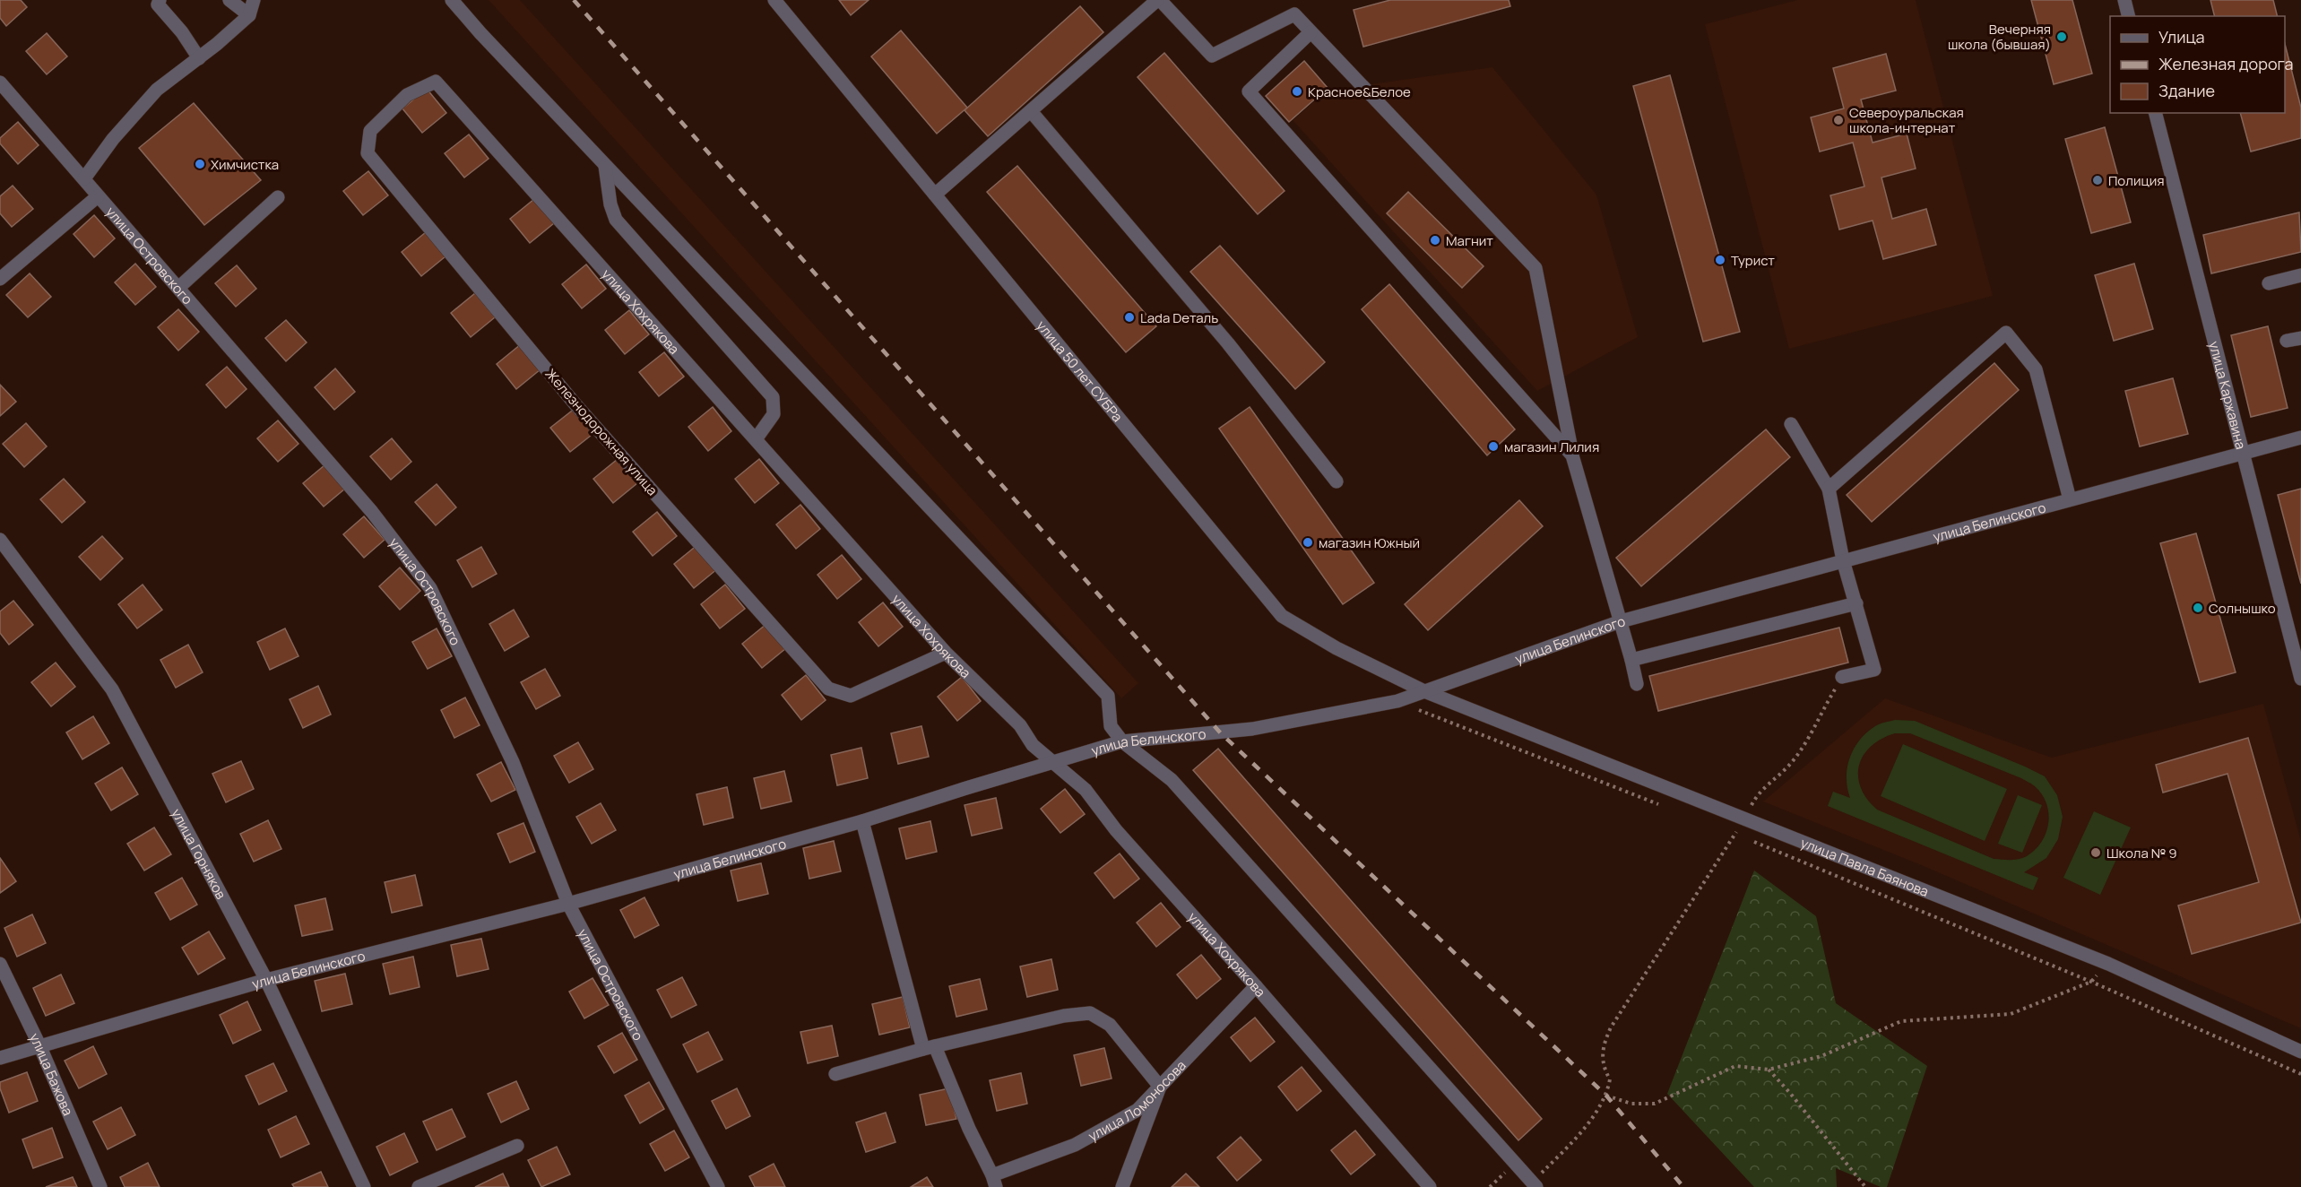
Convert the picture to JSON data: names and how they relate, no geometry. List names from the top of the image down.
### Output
{
  "streets": {
    "street": [
      "улица Островского",
      "улица Хохрякова",
      "улица 50 лет СУБРа",
      "улица Каржавина",
      "Железнодорожная улица",
      "улица Белинского",
      "улица Горняков",
      "улица Павла Баянова",
      "улица Бажова",
      "улица Ломоносова"
    ]
  },
  "crossings": [
    ["улица Островского", "улица Белинского"],
    ["улица Хохрякова", "Железнодорожная улица"],
    ["улица Хохрякова", "улица Белинского"],
    ["улица Хохрякова", "улица Ломоносова"],
    ["улица 50 лет СУБРа", "улица Белинского"],
    ["улица 50 лет СУБРа", "улица Павла Баянова"],
    ["улица Каржавина", "улица Белинского"],
    ["улица Белинского", "улица Горняков"],
    ["улица Белинского", "улица Павла Баянова"],
    ["улица Белинского", "улица Бажова"]
  ],
  "places": [
    "Вечерняя школа (бывшая)",
    "Красное&Белое",
    "Североуральская школа-интернат",
    "Химчистка",
    "Полиция",
    "Магнит",
    "Турист",
    "Lada Dеталь",
    "магазин Лилия",
    "магазин Южный",
    "Солнышко",
    "Школа № 9"
  ],
  "legend": ["Улица", "Железная дорога", "Здание"]
}
